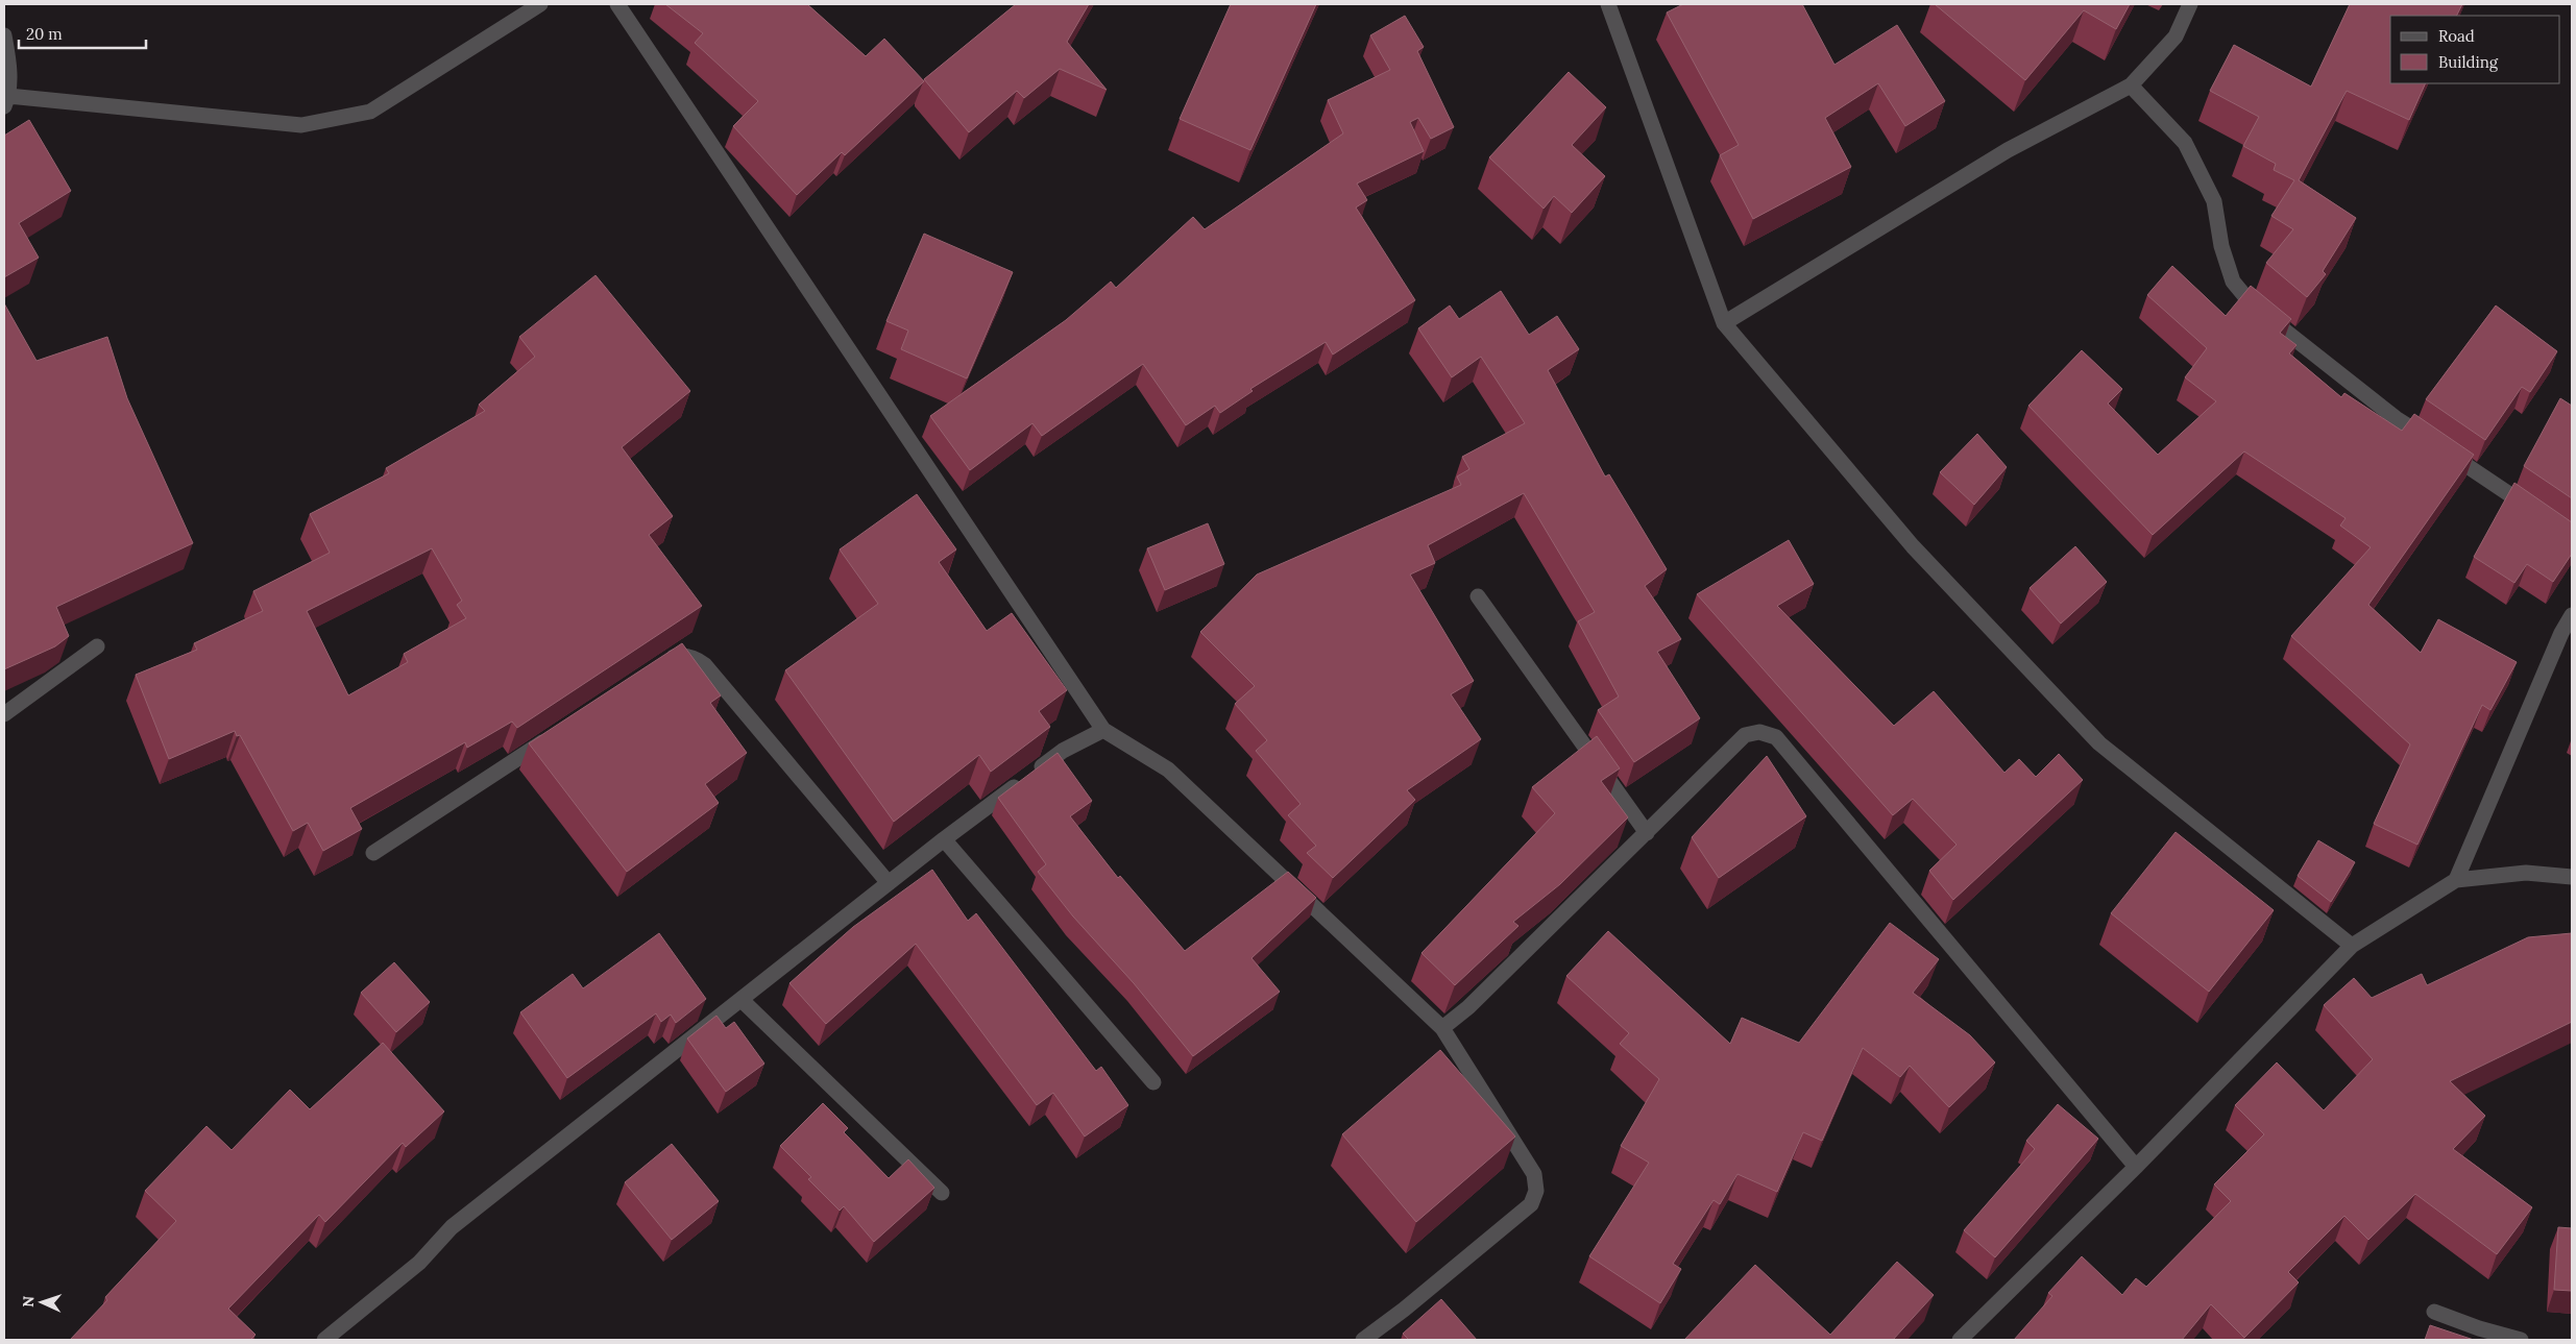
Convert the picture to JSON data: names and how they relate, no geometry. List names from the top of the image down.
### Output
{
  "legend": ["Road", "Building"],
  "scale_bar": "20 m",
  "north": "left"
}
